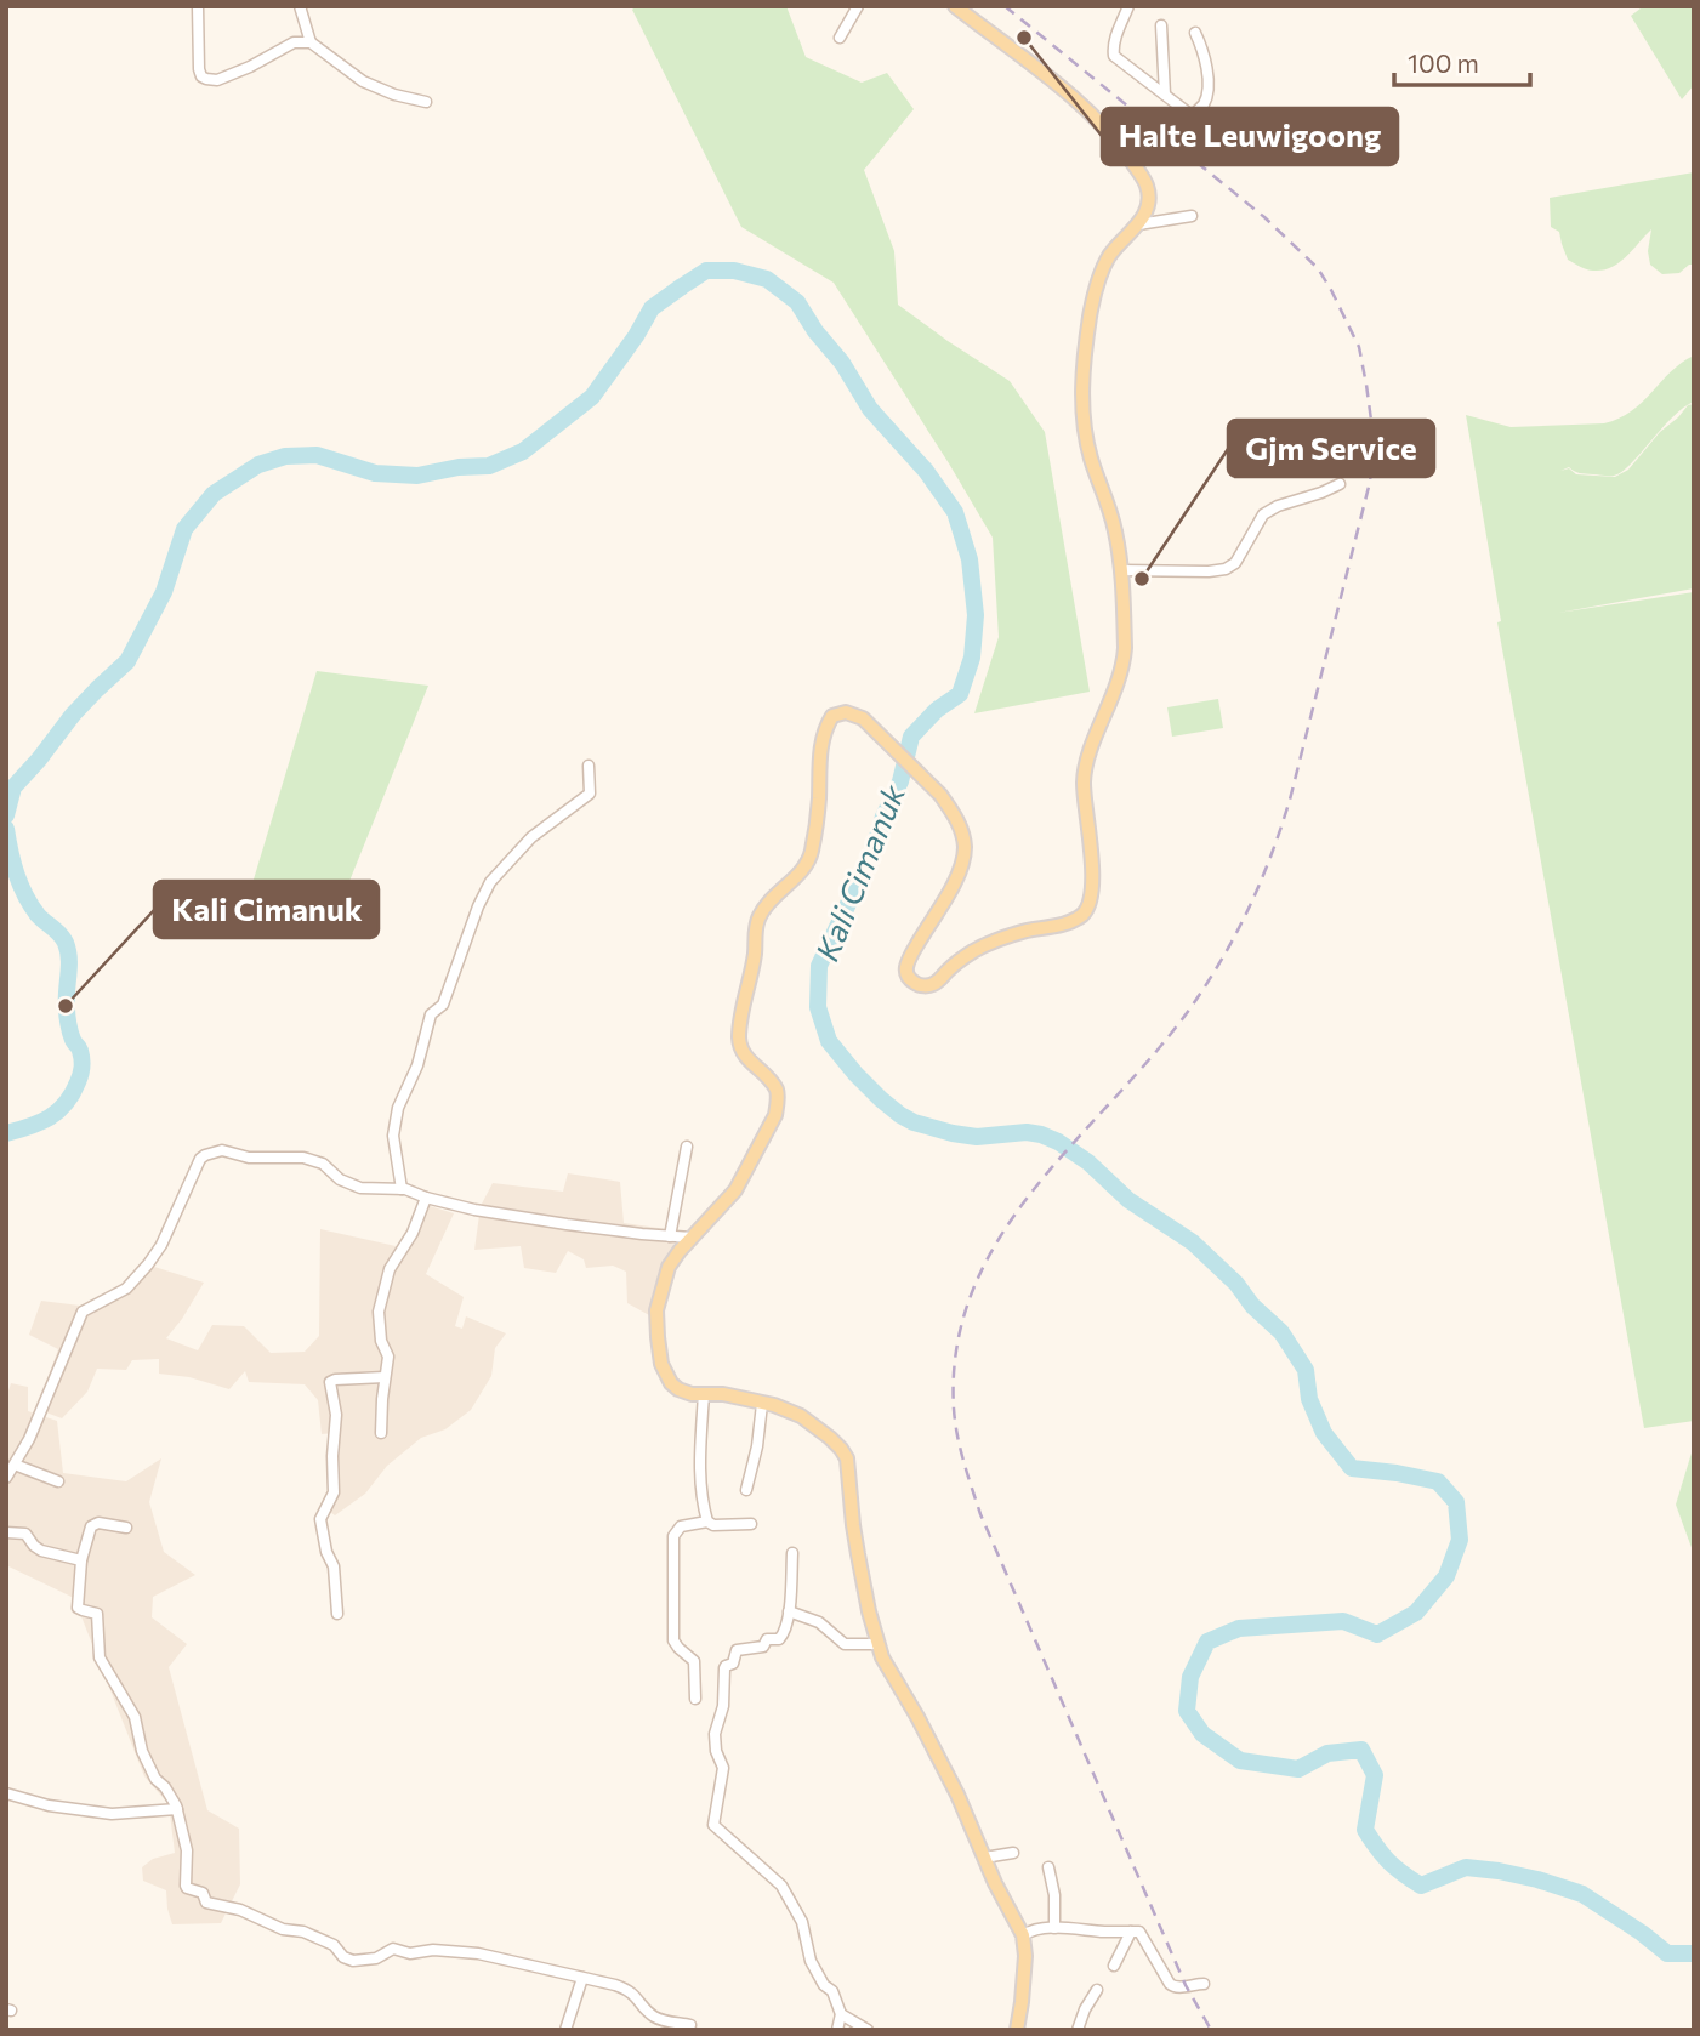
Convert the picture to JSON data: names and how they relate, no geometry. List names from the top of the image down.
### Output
{
  "water": ["Kali Cimanuk"],
  "places": ["Halte Leuwigoong", "Gjm Service", "Kali Cimanuk"],
  "scale_bar": "100 m"
}
